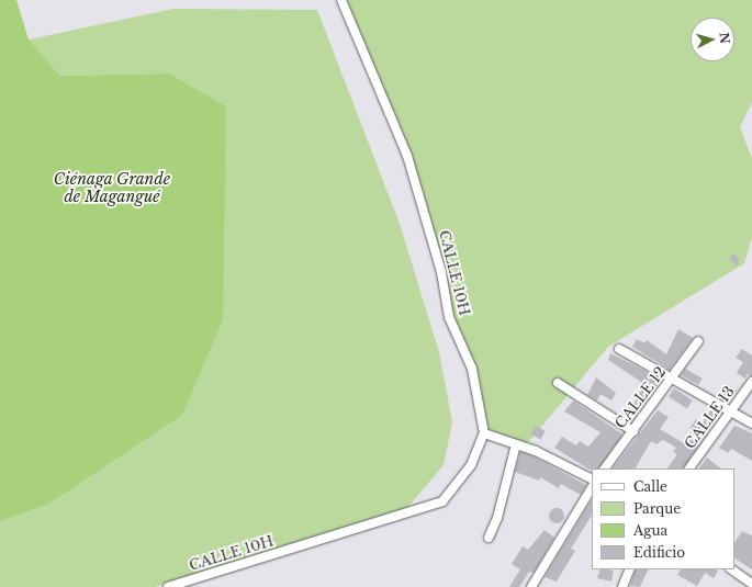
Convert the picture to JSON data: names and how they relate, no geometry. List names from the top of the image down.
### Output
{
  "streets": {
    "street": ["CALLE 10H", "CALLE 12", "CALLE 13"]
  },
  "water": ["Ciénaga Grande de Magangué"],
  "legend": [
    "Calle",
    "Parque",
    "Agua",
    "Edificio"
  ],
  "north": "right"
}
